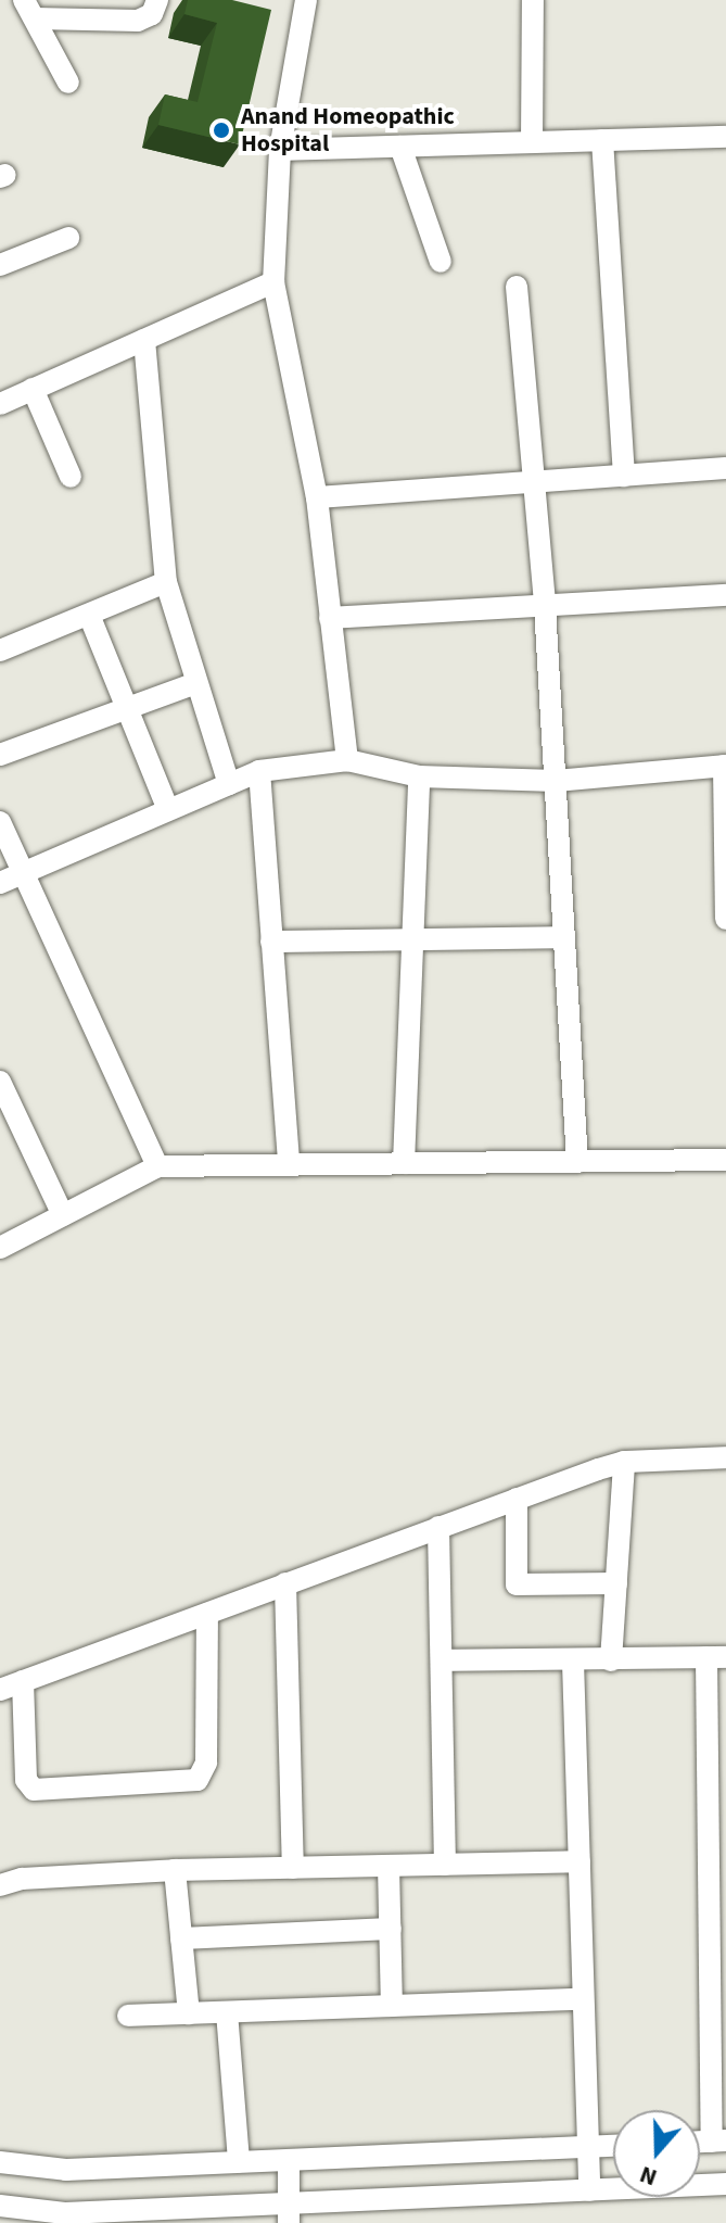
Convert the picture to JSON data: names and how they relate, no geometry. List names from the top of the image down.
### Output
{
  "places": ["Anand Homeopathic Hospital"],
  "north": "bottom"
}
